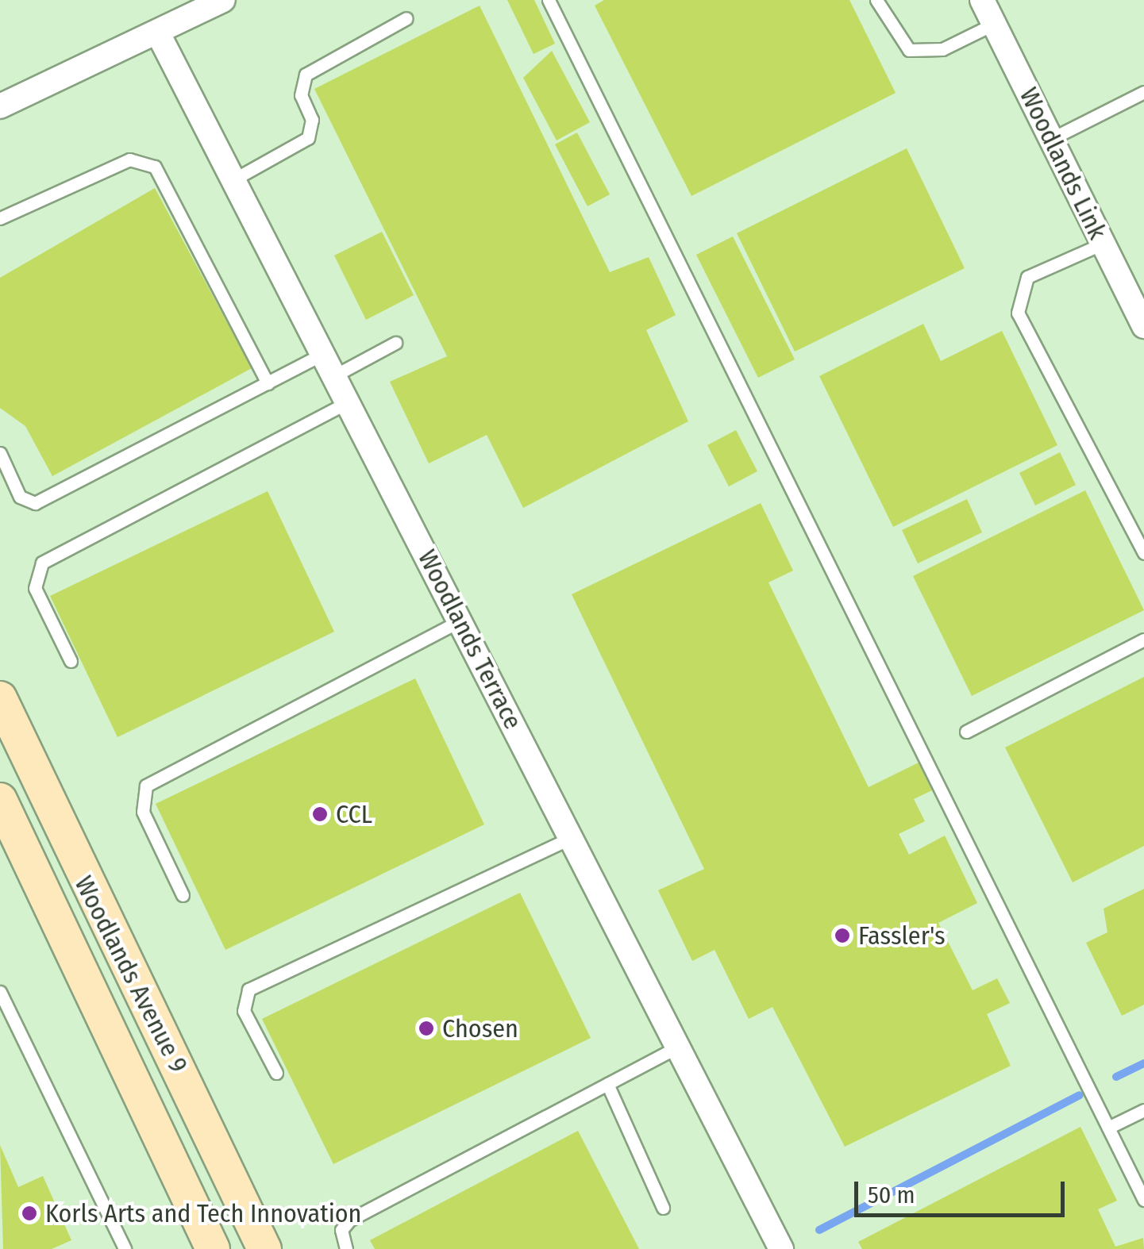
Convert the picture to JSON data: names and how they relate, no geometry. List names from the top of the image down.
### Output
{
  "streets": {
    "main road": ["Woodlands Avenue 9"],
    "street": ["Woodlands Link", "Woodlands Terrace"]
  },
  "places": [
    "CCL",
    "Fassler's",
    "Chosen",
    "Korls Arts and Tech Innovation"
  ],
  "scale_bar": "50 m"
}
